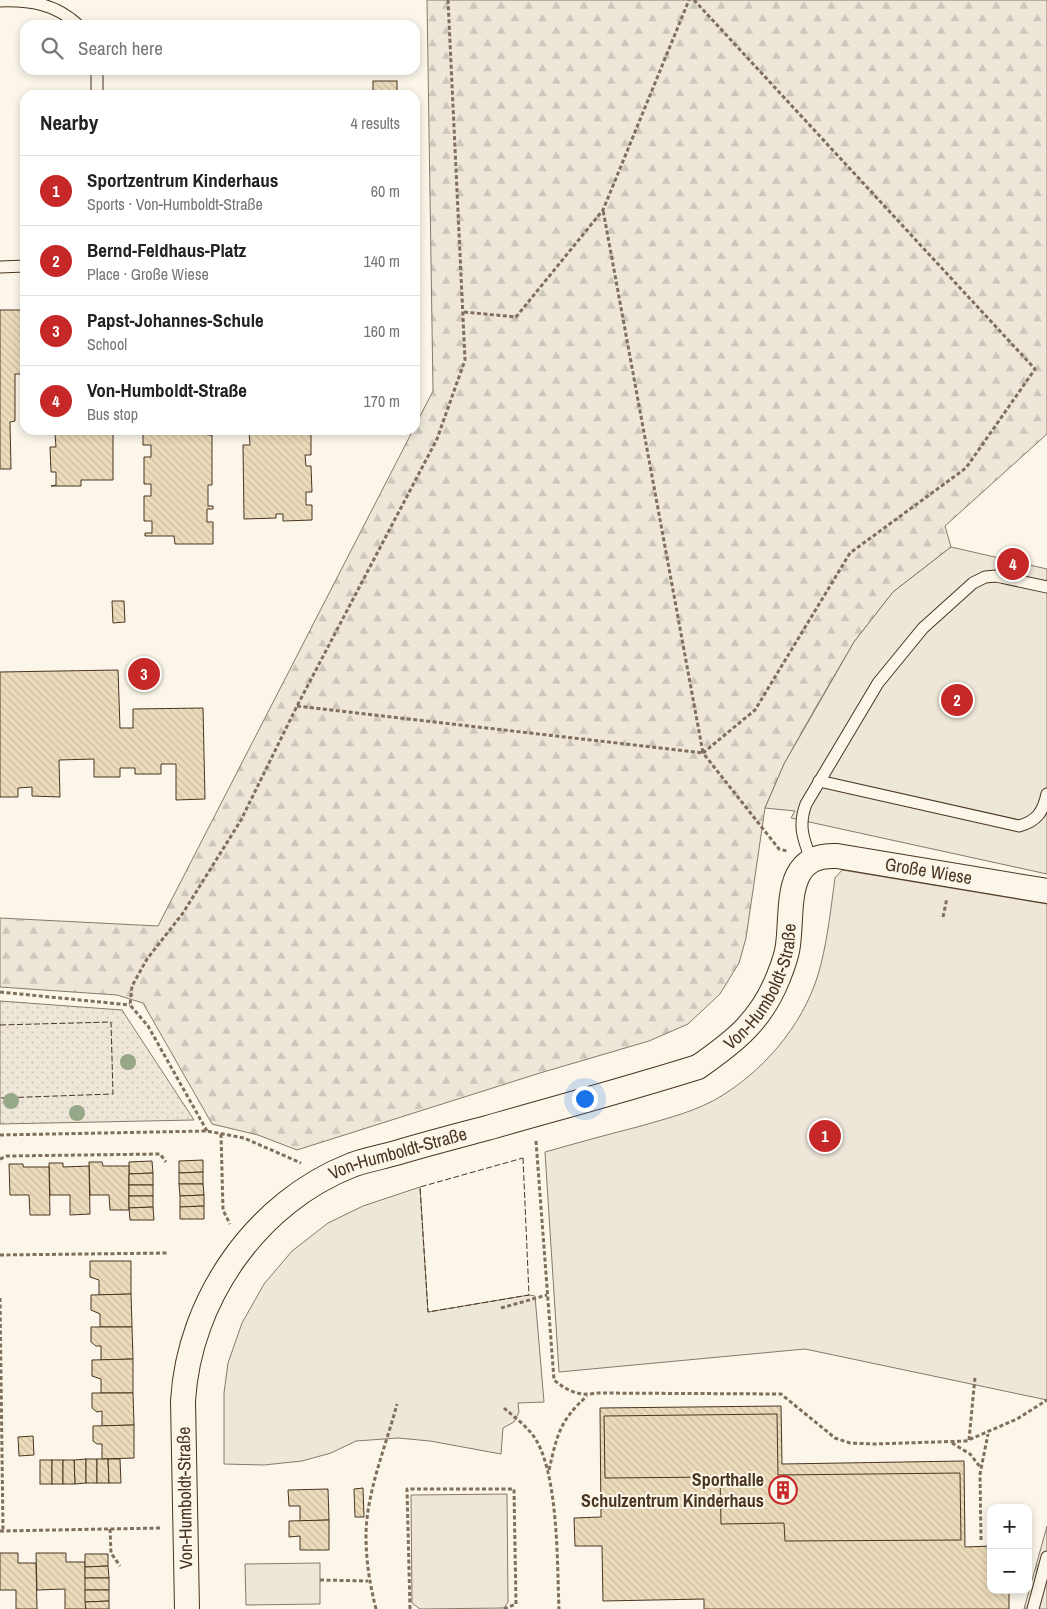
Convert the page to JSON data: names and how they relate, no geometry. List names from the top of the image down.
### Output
{
  "streets": {
    "street": ["Große Wiese", "Von-Humboldt-Straße"]
  },
  "crossings": [
    ["Große Wiese", "Von-Humboldt-Straße"]
  ],
  "places": {
    "building": ["Sporthalle Schulzentrum Kinderhaus"]
  },
  "page": {
    "search": "Search here",
    "heading": ["Nearby", "4 results"],
    "list": [
      {
        "mark": "1",
        "name": "Sportzentrum Kinderhaus",
        "note": "Sports · Von-Humboldt-Straße",
        "value": "60 m"
      },
      {
        "mark": "2",
        "name": "Bernd-Feldhaus-Platz",
        "note": "Place · Große Wiese",
        "value": "140 m"
      },
      {
        "mark": "3",
        "name": "Papst-Johannes-Schule",
        "note": "School",
        "value": "160 m"
      },
      {
        "mark": "4",
        "name": "Von-Humboldt-Straße",
        "note": "Bus stop",
        "value": "170 m"
      }
    ],
    "pins": [
      "4",
      "3",
      "2",
      "1"
    ],
    "map_buttons": ["+", "−"]
  }
}
